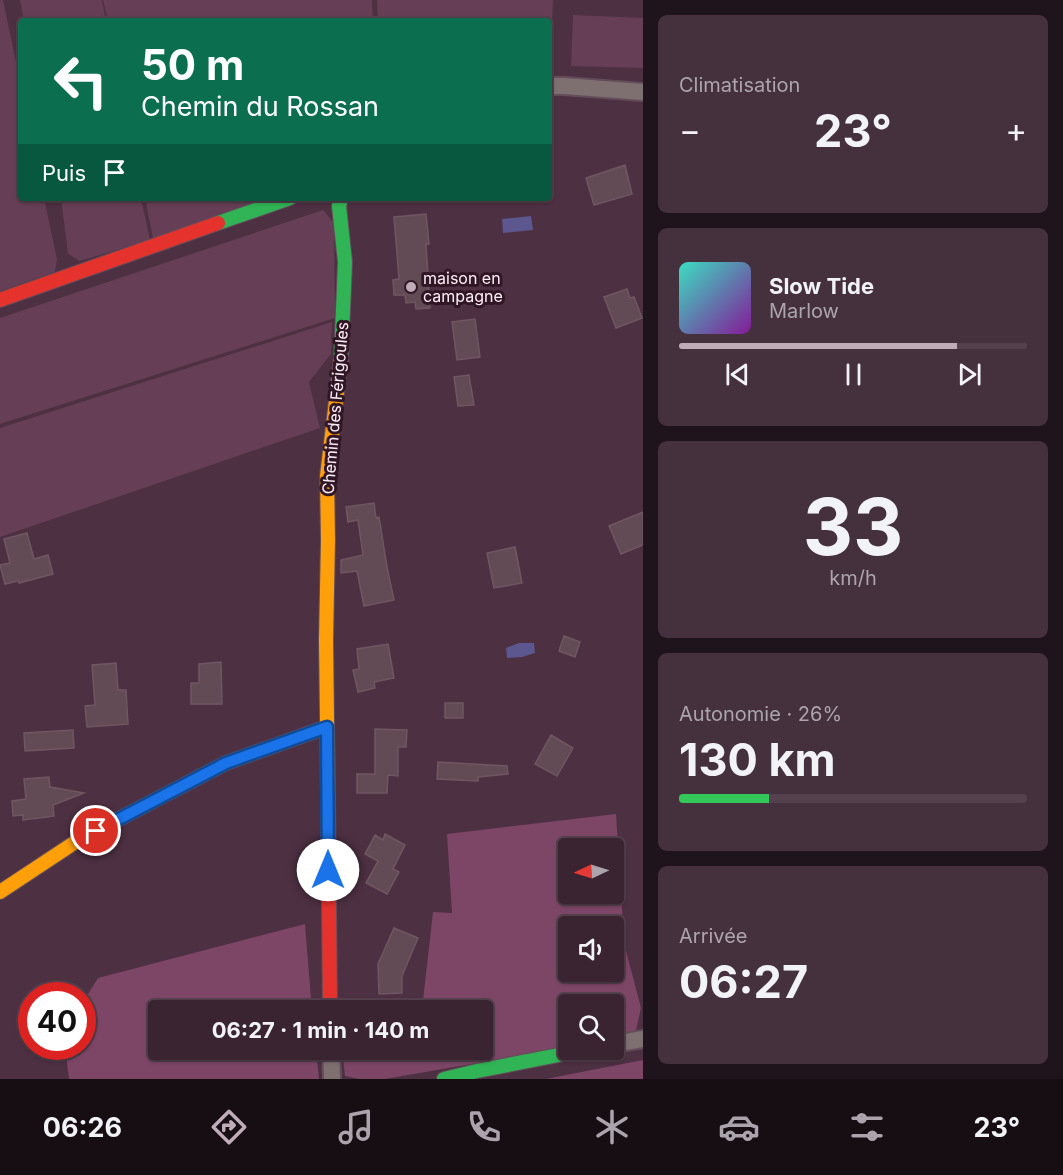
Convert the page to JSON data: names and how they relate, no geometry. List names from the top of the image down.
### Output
{
  "streets": {
    "street": ["Chemin des Férigoules"]
  },
  "places": ["maison en campagne"],
  "north": "left",
  "page": {
    "tile": [
      "Climatisation",
      ["33", "km/h"],
      ["Autonomie · 26%", "130 km"],
      ["Arrivée", "06:27"]
    ],
    "turn": ["50 m", "Chemin du Rossan"],
    "heat": ["−", "23°", "+"],
    "then": "Puis",
    "song": ["Slow Tide", "Marlow"],
    "limit": "40",
    "trip": "06:27 · 1 min · 140 m",
    "tabs": ["06:26", "23°"]
  }
}
